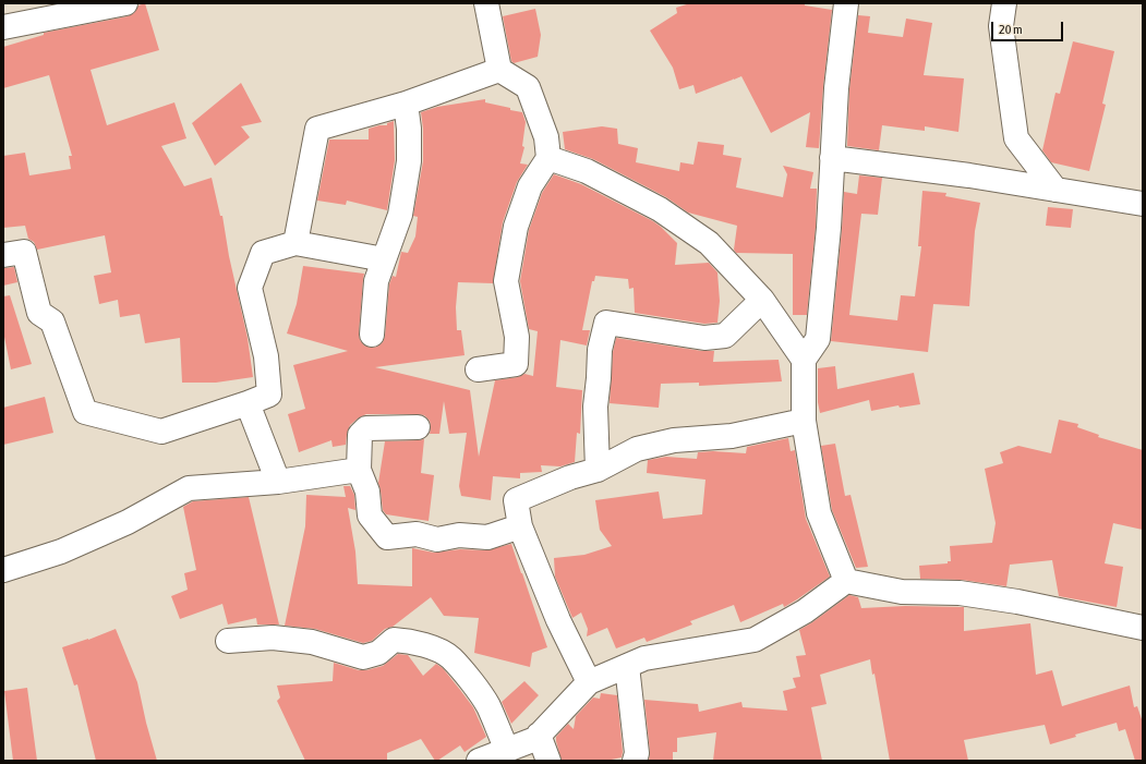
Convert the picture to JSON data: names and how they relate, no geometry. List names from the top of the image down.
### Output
{
  "scale_bar": "20 m"
}
